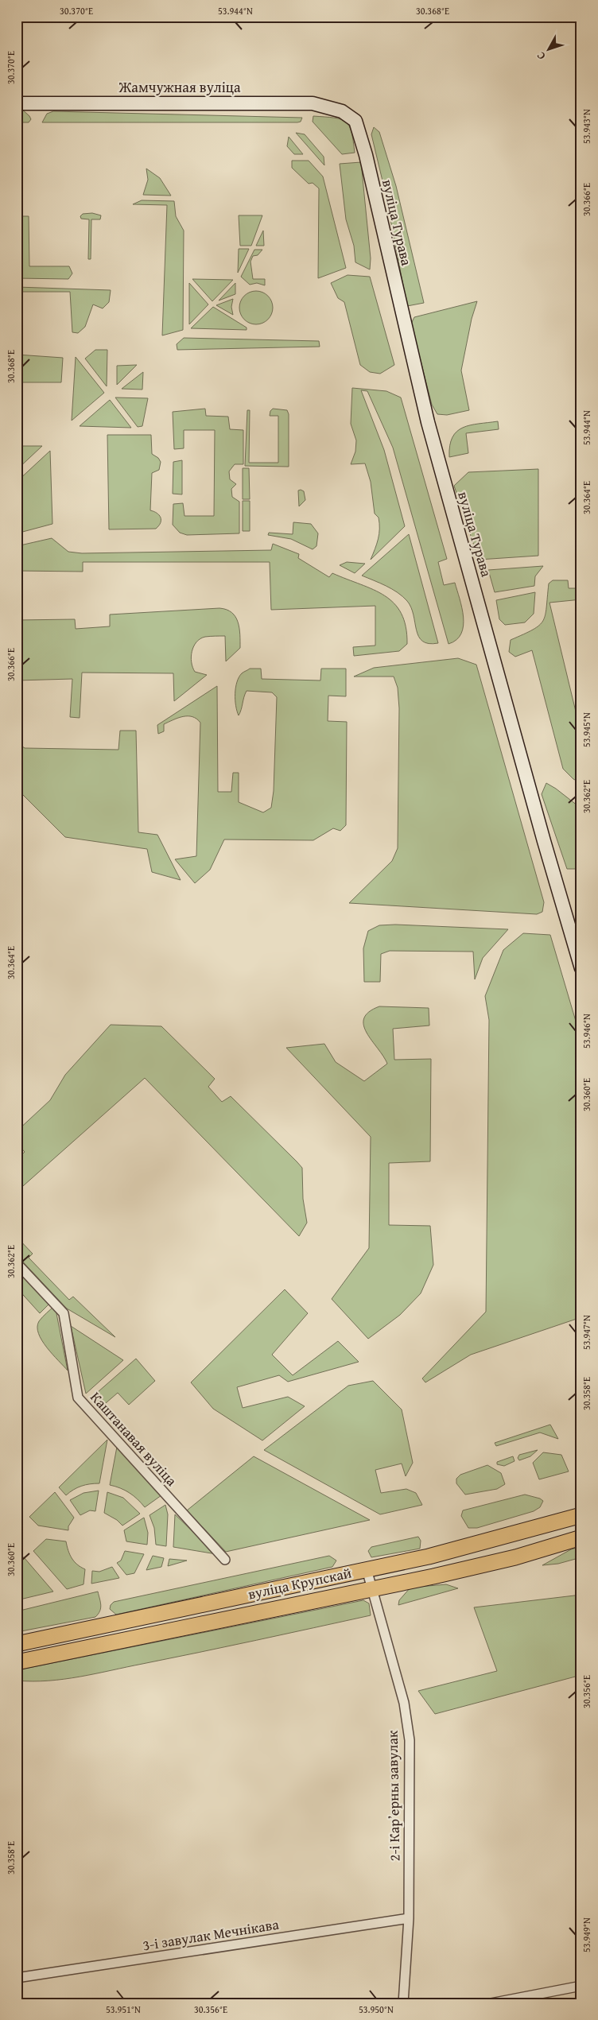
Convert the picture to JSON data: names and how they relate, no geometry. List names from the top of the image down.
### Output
{
  "streets": {
    "main road": ["Жамчужная вуліца", "вуліца Турава", "вуліца Крупскай"],
    "street": ["Каштанавая вуліца", "2-і Карʼерны завулак", "3-і завулак Мечнікава"]
  },
  "crossings": [
    ["Жамчужная вуліца", "вуліца Турава"],
    ["вуліца Крупскай", "2-і Карʼерны завулак"],
    ["2-і Карʼерны завулак", "3-і завулак Мечнікава"]
  ],
  "north": "bottom left",
  "coordinates": [
    "30.370°E",
    "53.944°N",
    "30.368°E",
    "53.943°N",
    "30.366°E",
    "30.364°E",
    "53.945°N",
    "30.362°E",
    "53.946°N",
    "30.360°E",
    "53.947°N",
    "30.358°E",
    "30.356°E",
    "53.949°N",
    "53.951°N",
    "53.950°N"
  ]
}
